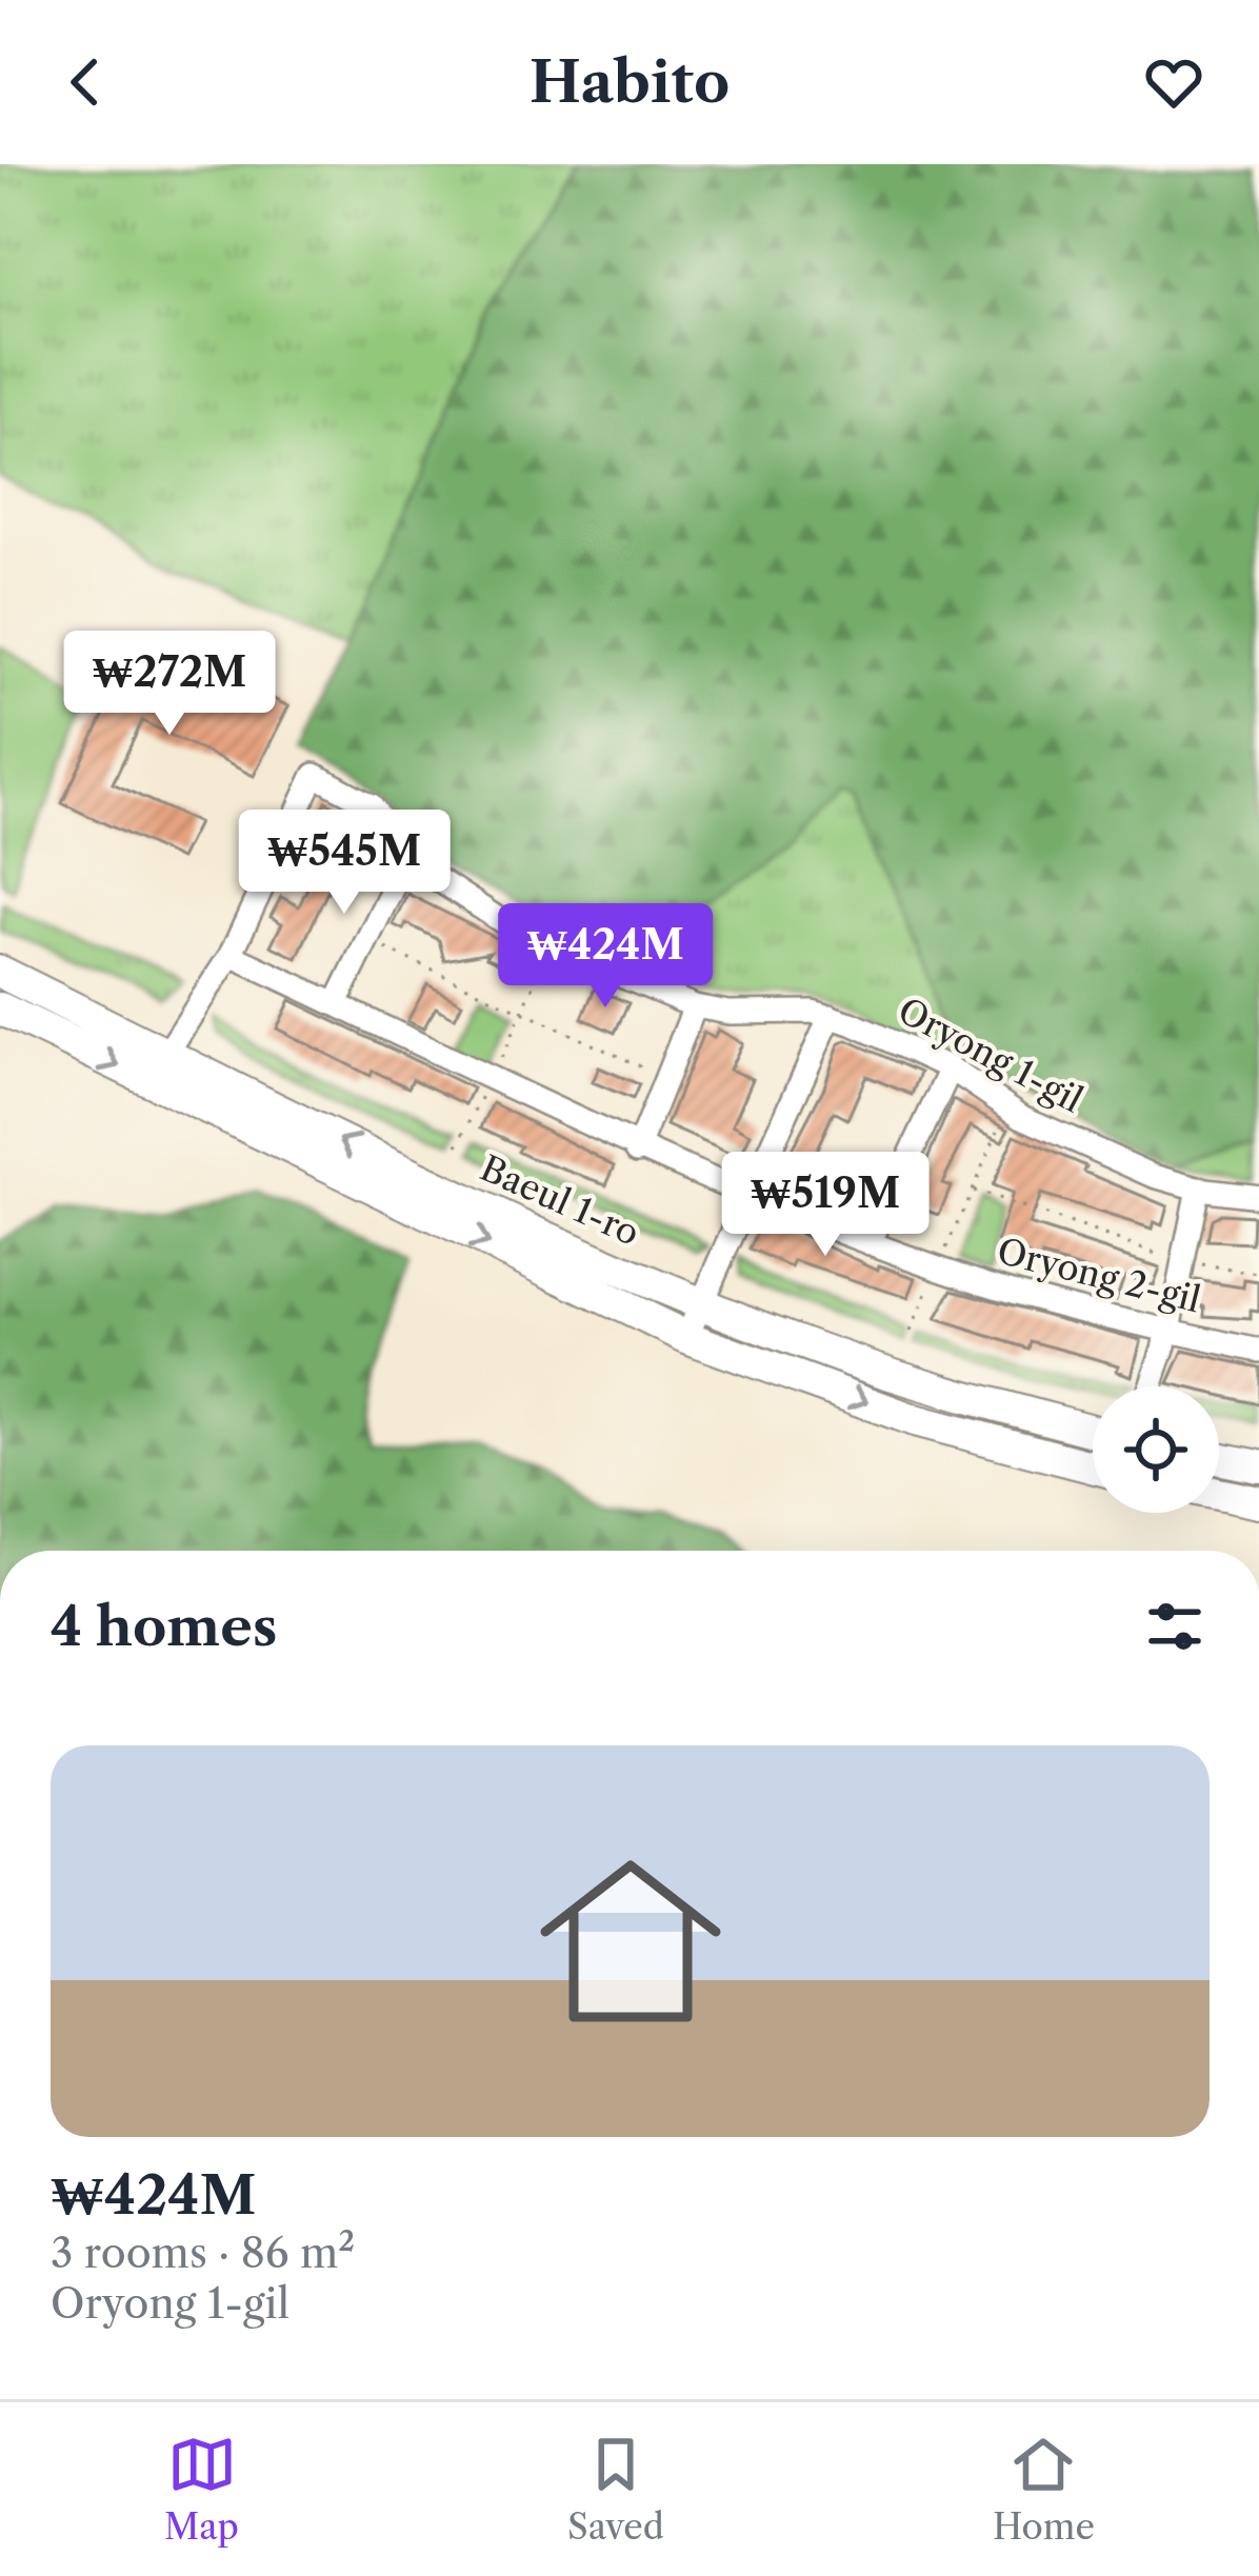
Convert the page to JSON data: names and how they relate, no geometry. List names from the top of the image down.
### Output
{
  "streets": {
    "main road": ["Baeul 1-ro"],
    "street": ["Oryong 1-gil", "Oryong 2-gil"]
  },
  "crossings": [
    ["Oryong 1-gil", "Baeul 1-ro"],
    ["Oryong 1-gil", "Oryong 2-gil"]
  ],
  "page": {
    "header": "Habito",
    "price": [
      "₩272M",
      "₩545M",
      "₩424M",
      "₩519M"
    ],
    "heading": "4 homes",
    "list": [
      {
        "name": "₩424M",
        "note": "3 rooms · 86 m² · Oryong 1-gil"
      }
    ],
    "tabs": ["Map", "Saved", "Home"]
  }
}
